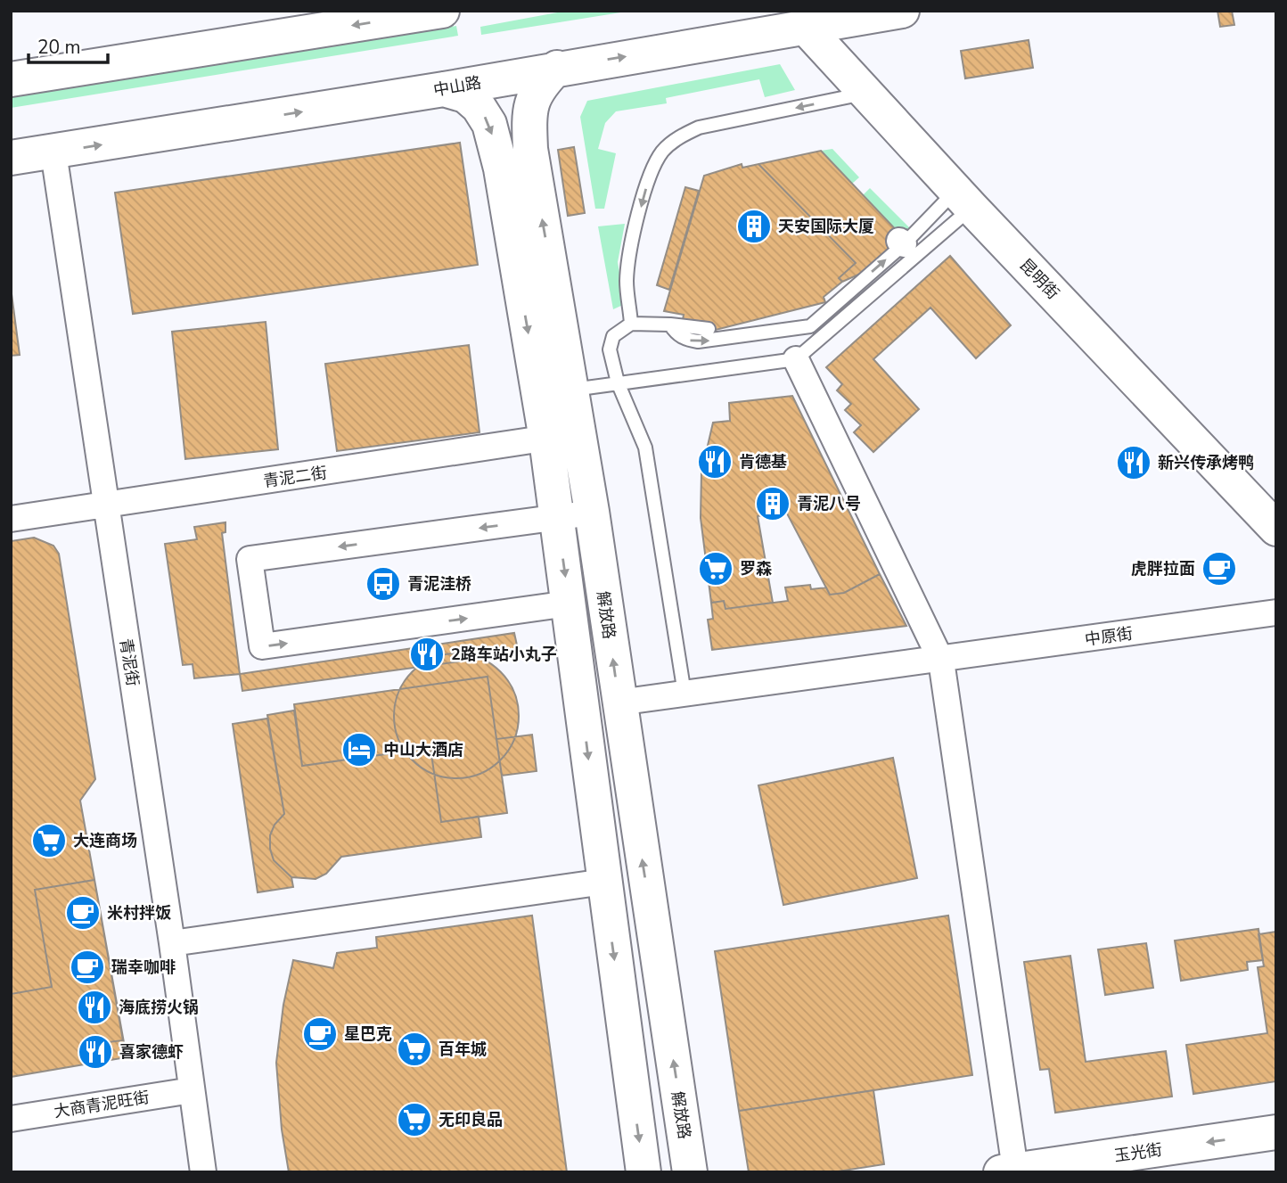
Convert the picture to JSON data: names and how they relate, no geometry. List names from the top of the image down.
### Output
{
  "streets": {
    "main road": [
      "中山路",
      "昆明街",
      "解放路",
      "玉光街"
    ],
    "street": [
      "青泥二街",
      "中原街",
      "青泥街",
      "大商青泥旺街"
    ]
  },
  "crossings": [
    ["中山路", "昆明街"],
    ["中山路", "解放路"],
    ["中山路", "青泥街"],
    ["青泥二街", "解放路"],
    ["青泥二街", "青泥街"],
    ["解放路", "中原街"],
    ["青泥街", "大商青泥旺街"]
  ],
  "one_way": ["玉光街"],
  "places": {
    "building": ["天安国际大厦", "青泥八号"],
    "restaurant": [
      "肯德基",
      "新兴传承烤鸭",
      "2路车站小丸子",
      "海底捞火锅",
      "喜家德虾"
    ],
    "supermarket": [
      "罗森",
      "大连商场",
      "百年城",
      "无印良品"
    ],
    "cafe": [
      "虎胖拉面",
      "米村拌饭",
      "瑞幸咖啡",
      "星巴克"
    ],
    "bus stop": ["青泥洼桥"],
    "hotel": ["中山大酒店"]
  },
  "scale_bar": "20 m"
}
